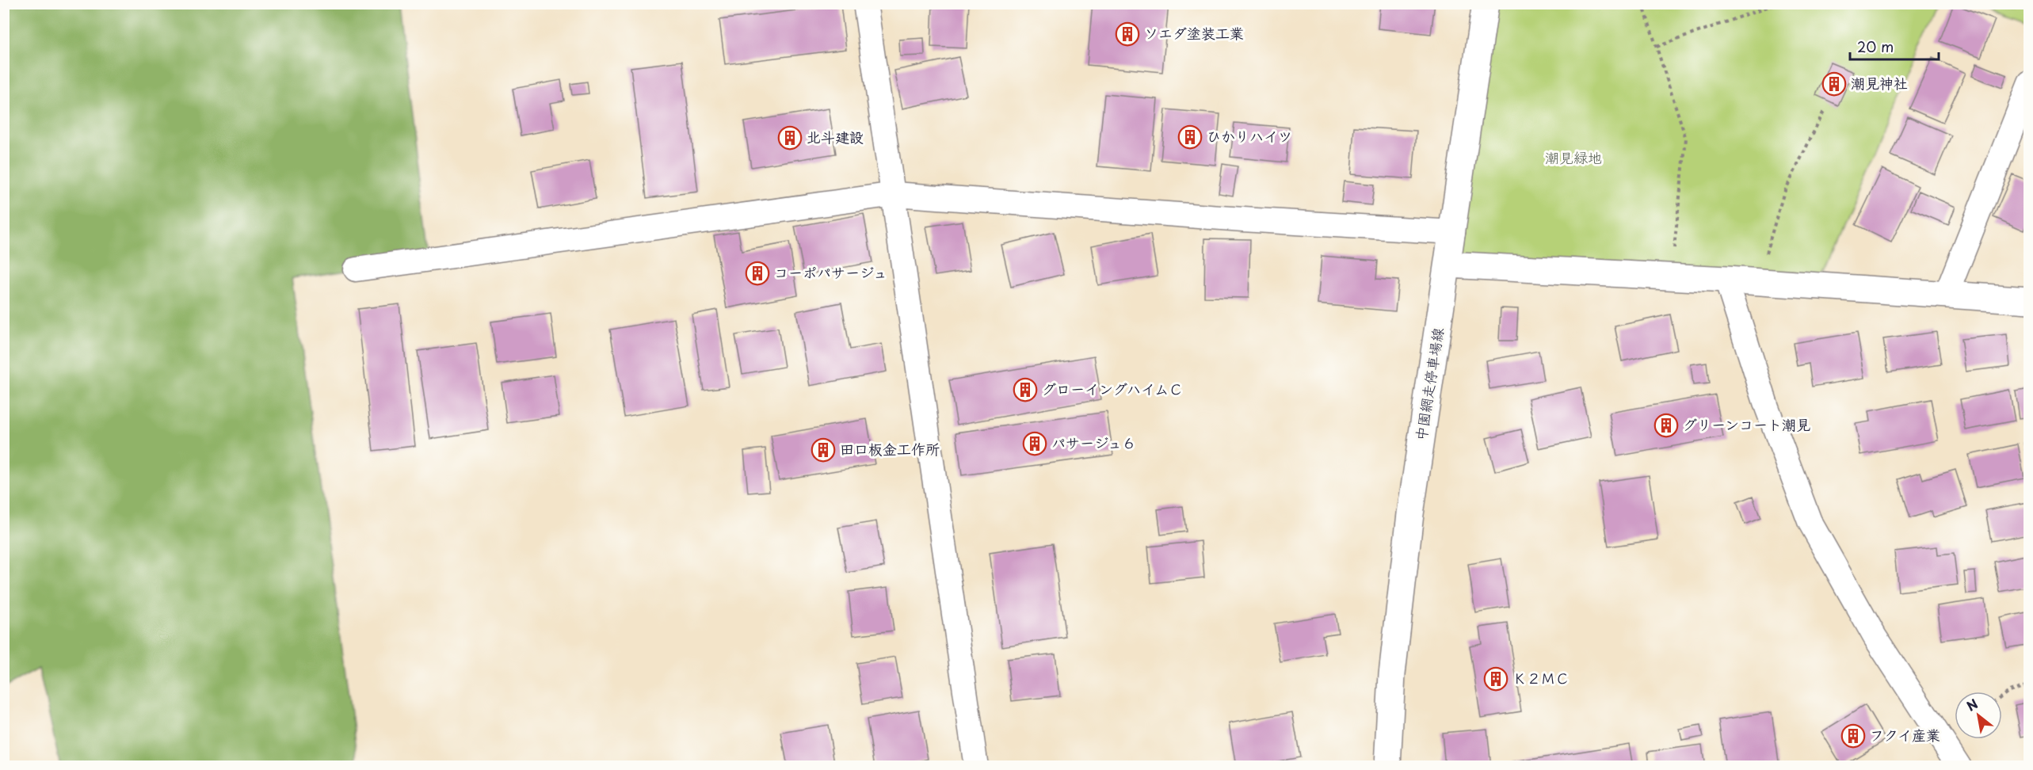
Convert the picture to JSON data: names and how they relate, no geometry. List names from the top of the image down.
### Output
{
  "streets": {
    "main road": ["中園網走停車場線"]
  },
  "parks": ["潮見緑地"],
  "places": {
    "building": [
      "ソエダ塗装工業",
      "潮見神社",
      "ひかりハイツ",
      "北斗建設",
      "コーポパサージュ",
      "グローイングハイムＣ",
      "グリーンコート潮見",
      "パサージュ６",
      "田口板金工作所",
      "Ｋ２ＭＣ",
      "フクイ産業"
    ]
  },
  "scale_bar": "20 m",
  "north": "top left"
}
